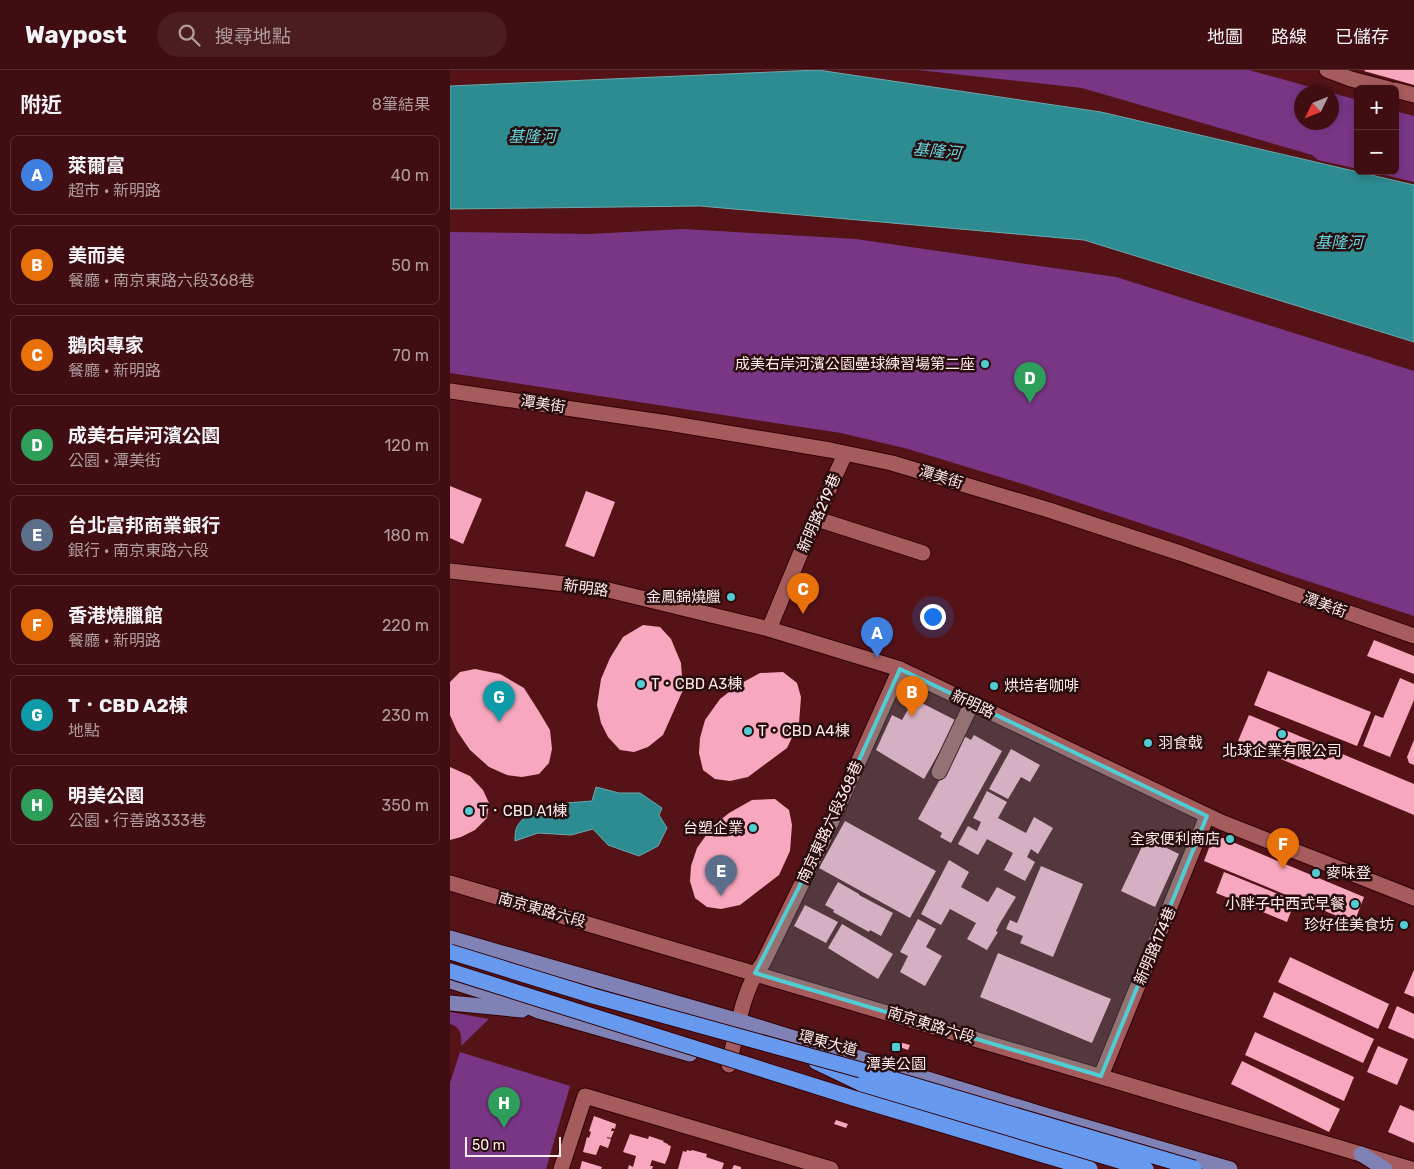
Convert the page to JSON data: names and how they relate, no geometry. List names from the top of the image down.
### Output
{
  "streets": {
    "highway": ["環東大道"],
    "street": [
      "潭美街",
      "新明路219巷",
      "新明路",
      "南京東路六段368巷",
      "南京東路六段",
      "新明路174巷"
    ]
  },
  "crossings": [
    ["潭美街", "新明路219巷"],
    ["新明路219巷", "新明路"],
    ["新明路", "南京東路六段368巷"],
    ["新明路", "新明路174巷"],
    ["南京東路六段368巷", "南京東路六段"],
    ["南京東路六段", "新明路174巷"]
  ],
  "water": ["基隆河"],
  "places": {
    "other": [
      "成美右岸河濱公園壘球練習場第二座",
      "金鳳錦燒臘",
      "T．CBD A3棟",
      "烘培者咖啡",
      "T．CBD A4棟",
      "北球企業有限公司",
      "羽食戟",
      "T．CBD A1棟",
      "台塑企業",
      "全家便利商店",
      "麥味登",
      "小胖子中西式早餐",
      "珍好佳美食坊"
    ],
    "transit": ["潭美公園"]
  },
  "scale_bar": "50 m",
  "north": "bottom left",
  "page": {
    "header": "Waypost",
    "search": "搜尋地點",
    "nav": ["地圖", "路線", "已儲存"],
    "heading": ["附近", "8筆結果"],
    "map_buttons": ["+", "−"],
    "list": [
      {
        "mark": "A",
        "name": "萊爾富",
        "note": "超市 · 新明路",
        "value": "40 m"
      },
      {
        "mark": "B",
        "name": "美而美",
        "note": "餐廳 · 南京東路六段368巷",
        "value": "50 m"
      },
      {
        "mark": "C",
        "name": "鵝肉專家",
        "note": "餐廳 · 新明路",
        "value": "70 m"
      },
      {
        "mark": "D",
        "name": "成美右岸河濱公園",
        "note": "公園 · 潭美街",
        "value": "120 m"
      },
      {
        "mark": "E",
        "name": "台北富邦商業銀行",
        "note": "銀行 · 南京東路六段",
        "value": "180 m"
      },
      {
        "mark": "F",
        "name": "香港燒臘館",
        "note": "餐廳 · 新明路",
        "value": "220 m"
      },
      {
        "mark": "G",
        "name": "T．CBD A2棟",
        "note": "地點",
        "value": "230 m"
      },
      {
        "mark": "H",
        "name": "明美公園",
        "note": "公園 · 行善路333巷",
        "value": "350 m"
      }
    ],
    "pins": [
      "D",
      "C",
      "A",
      "B",
      "G",
      "F",
      "E",
      "H"
    ],
    "scale": "50 m"
  }
}
